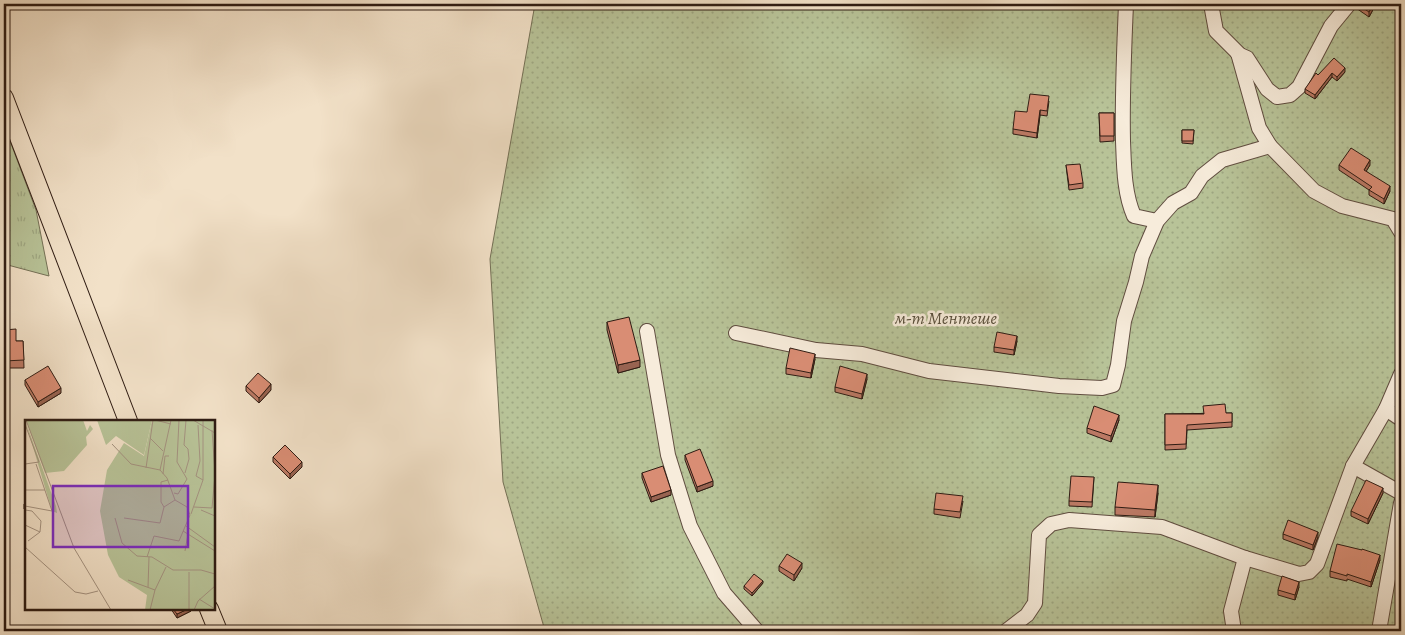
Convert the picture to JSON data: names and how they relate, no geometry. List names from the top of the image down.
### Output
{
  "parks": ["м-т Ментeше"]
}
